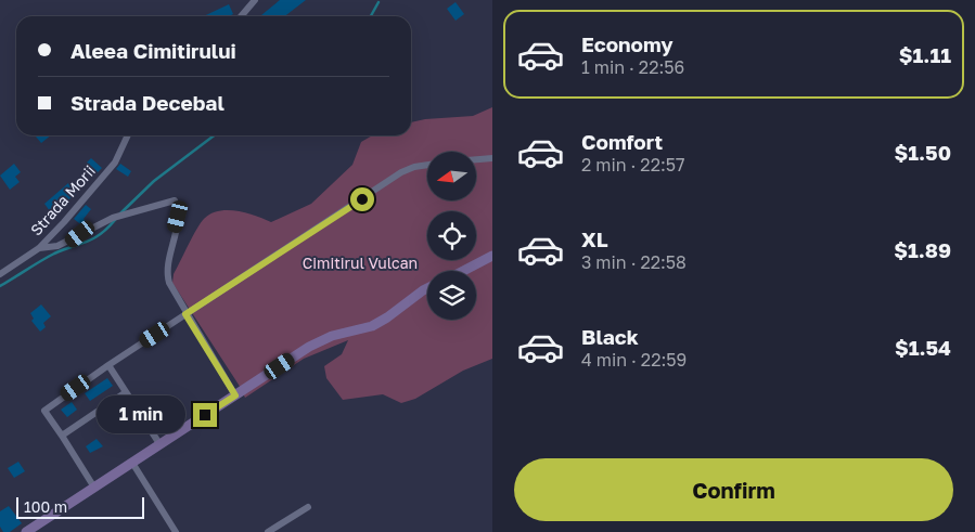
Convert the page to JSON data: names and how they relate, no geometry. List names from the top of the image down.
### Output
{
  "streets": {
    "street": ["Strada Morii"]
  },
  "parks": ["Cimitirul Vulcan"],
  "scale_bar": "100 m",
  "north": "left",
  "page": {
    "list": [
      {
        "name": "Economy",
        "note": "1 min · 22:56",
        "value": "$1.11"
      },
      {
        "name": "Comfort",
        "note": "2 min · 22:57",
        "value": "$1.50"
      },
      {
        "name": "XL",
        "note": "3 min · 22:58",
        "value": "$1.89"
      },
      {
        "name": "Black",
        "note": "4 min · 22:59",
        "value": "$1.54"
      }
    ],
    "banner": ["Aleea Cimitirului", "Strada Decebal"],
    "bubble": "1 min",
    "buttons": "Confirm",
    "scale": "100 m"
  }
}
